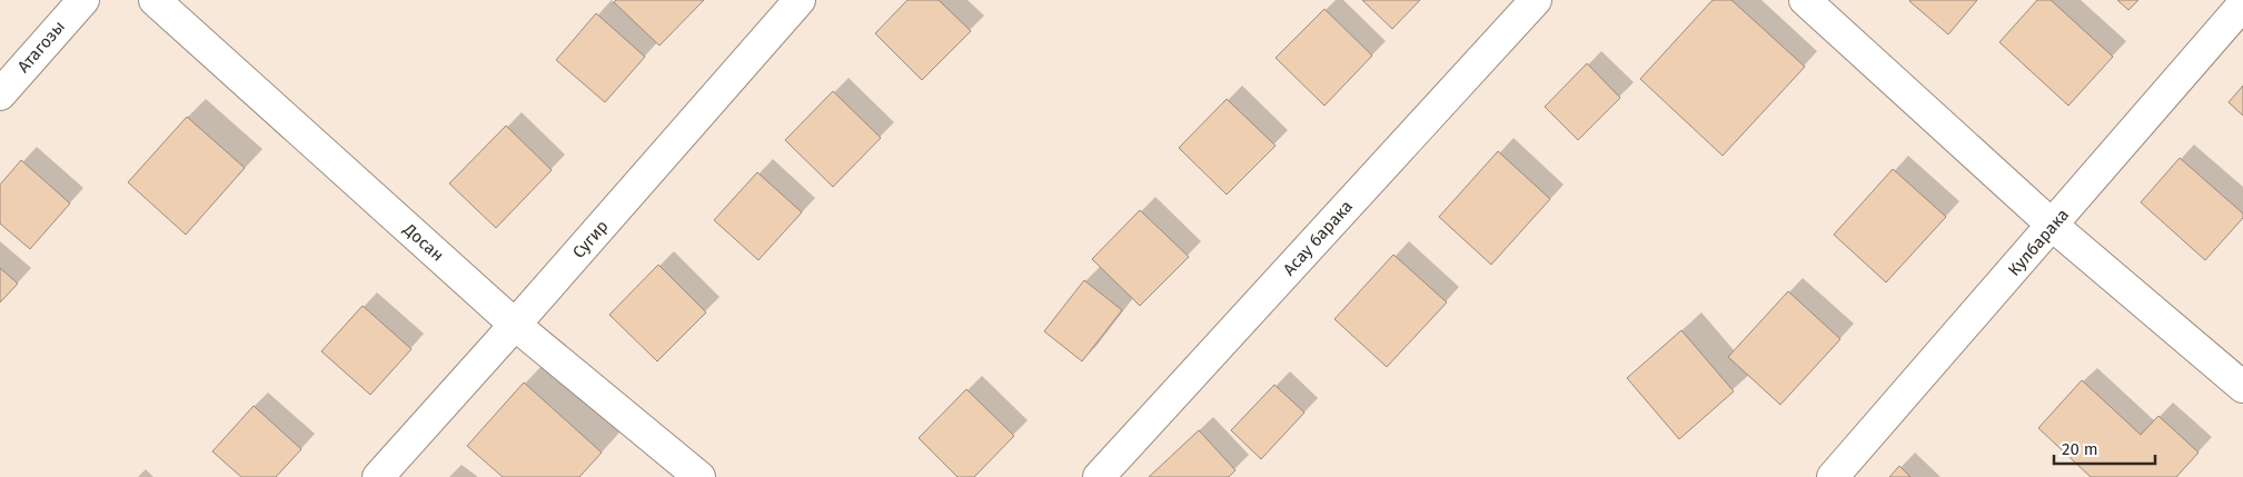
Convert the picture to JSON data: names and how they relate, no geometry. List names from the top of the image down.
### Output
{
  "streets": {
    "street": [
      "Атагозы",
      "Асау барака",
      "Сугир",
      "Досан",
      "Кулбарака"
    ]
  },
  "crossings": [
    ["Сугир", "Досан"]
  ],
  "scale_bar": "20 m"
}
